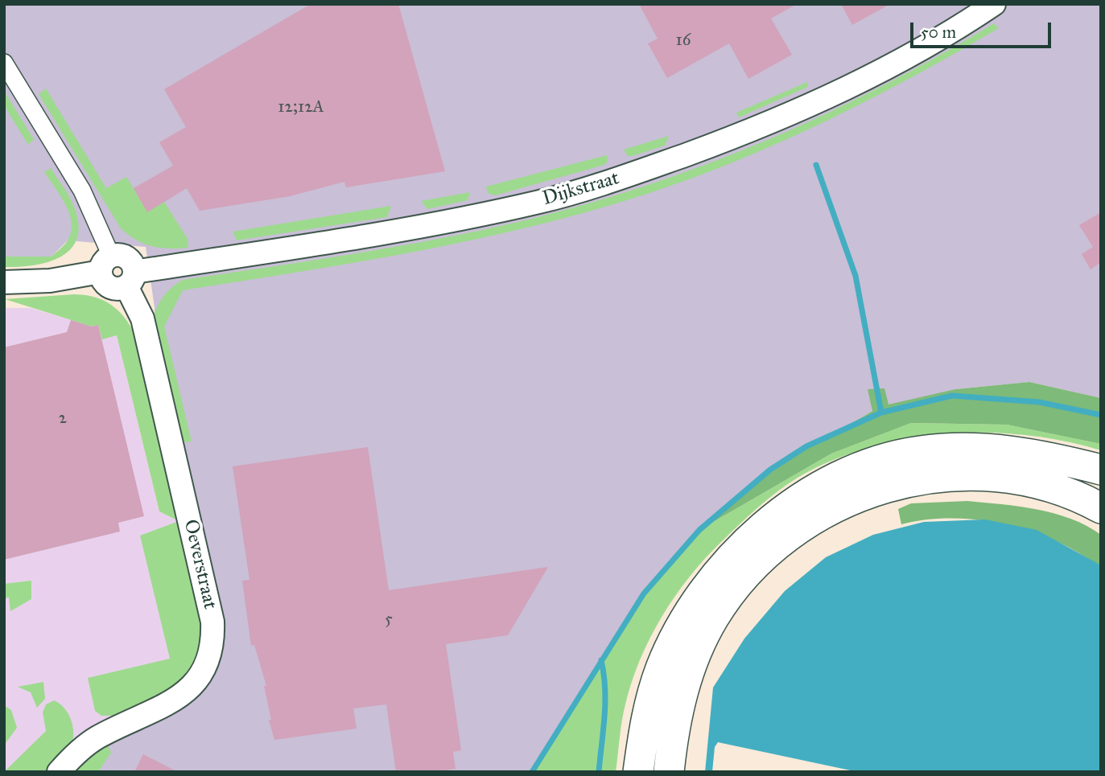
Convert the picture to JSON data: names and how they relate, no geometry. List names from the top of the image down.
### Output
{
  "streets": {
    "street": ["Dijkstraat", "Oeverstraat"]
  },
  "crossings": [
    ["Dijkstraat", "Oeverstraat"]
  ],
  "house_numbers": [
    "16",
    "12;12A",
    "2",
    "5"
  ],
  "scale_bar": "50 m"
}
